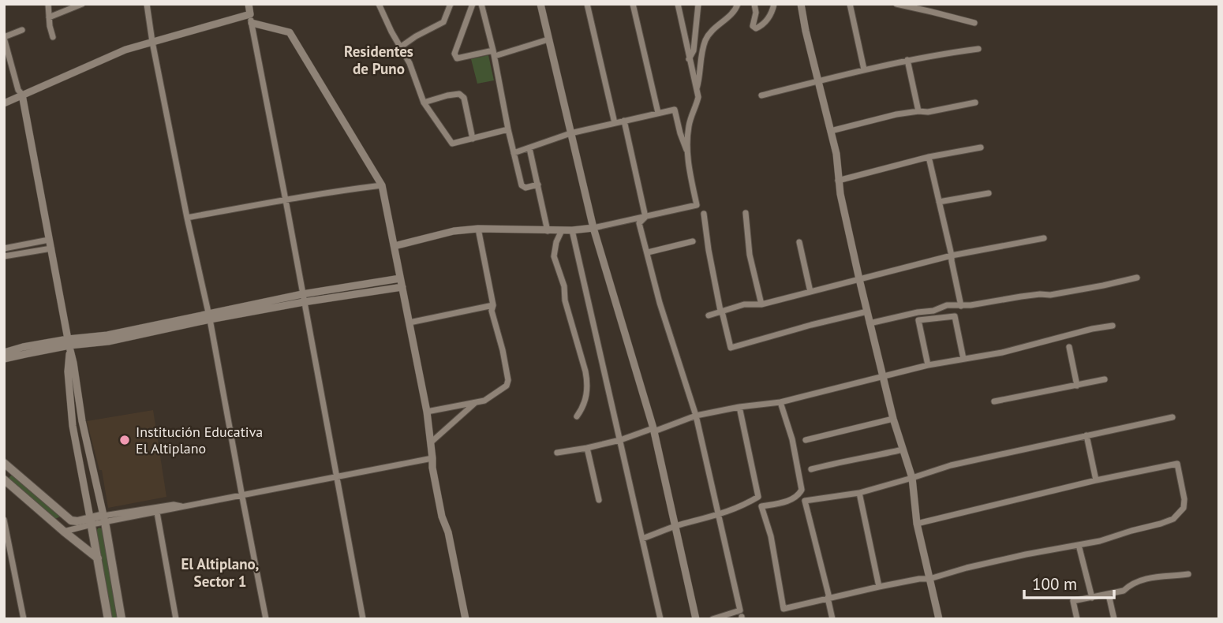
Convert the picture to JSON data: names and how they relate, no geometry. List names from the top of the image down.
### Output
{
  "districts": ["Residentes de Puno", "El Altiplano, Sector 1"],
  "places": ["Institución Educativa El Altiplano"],
  "scale_bar": "100 m"
}
